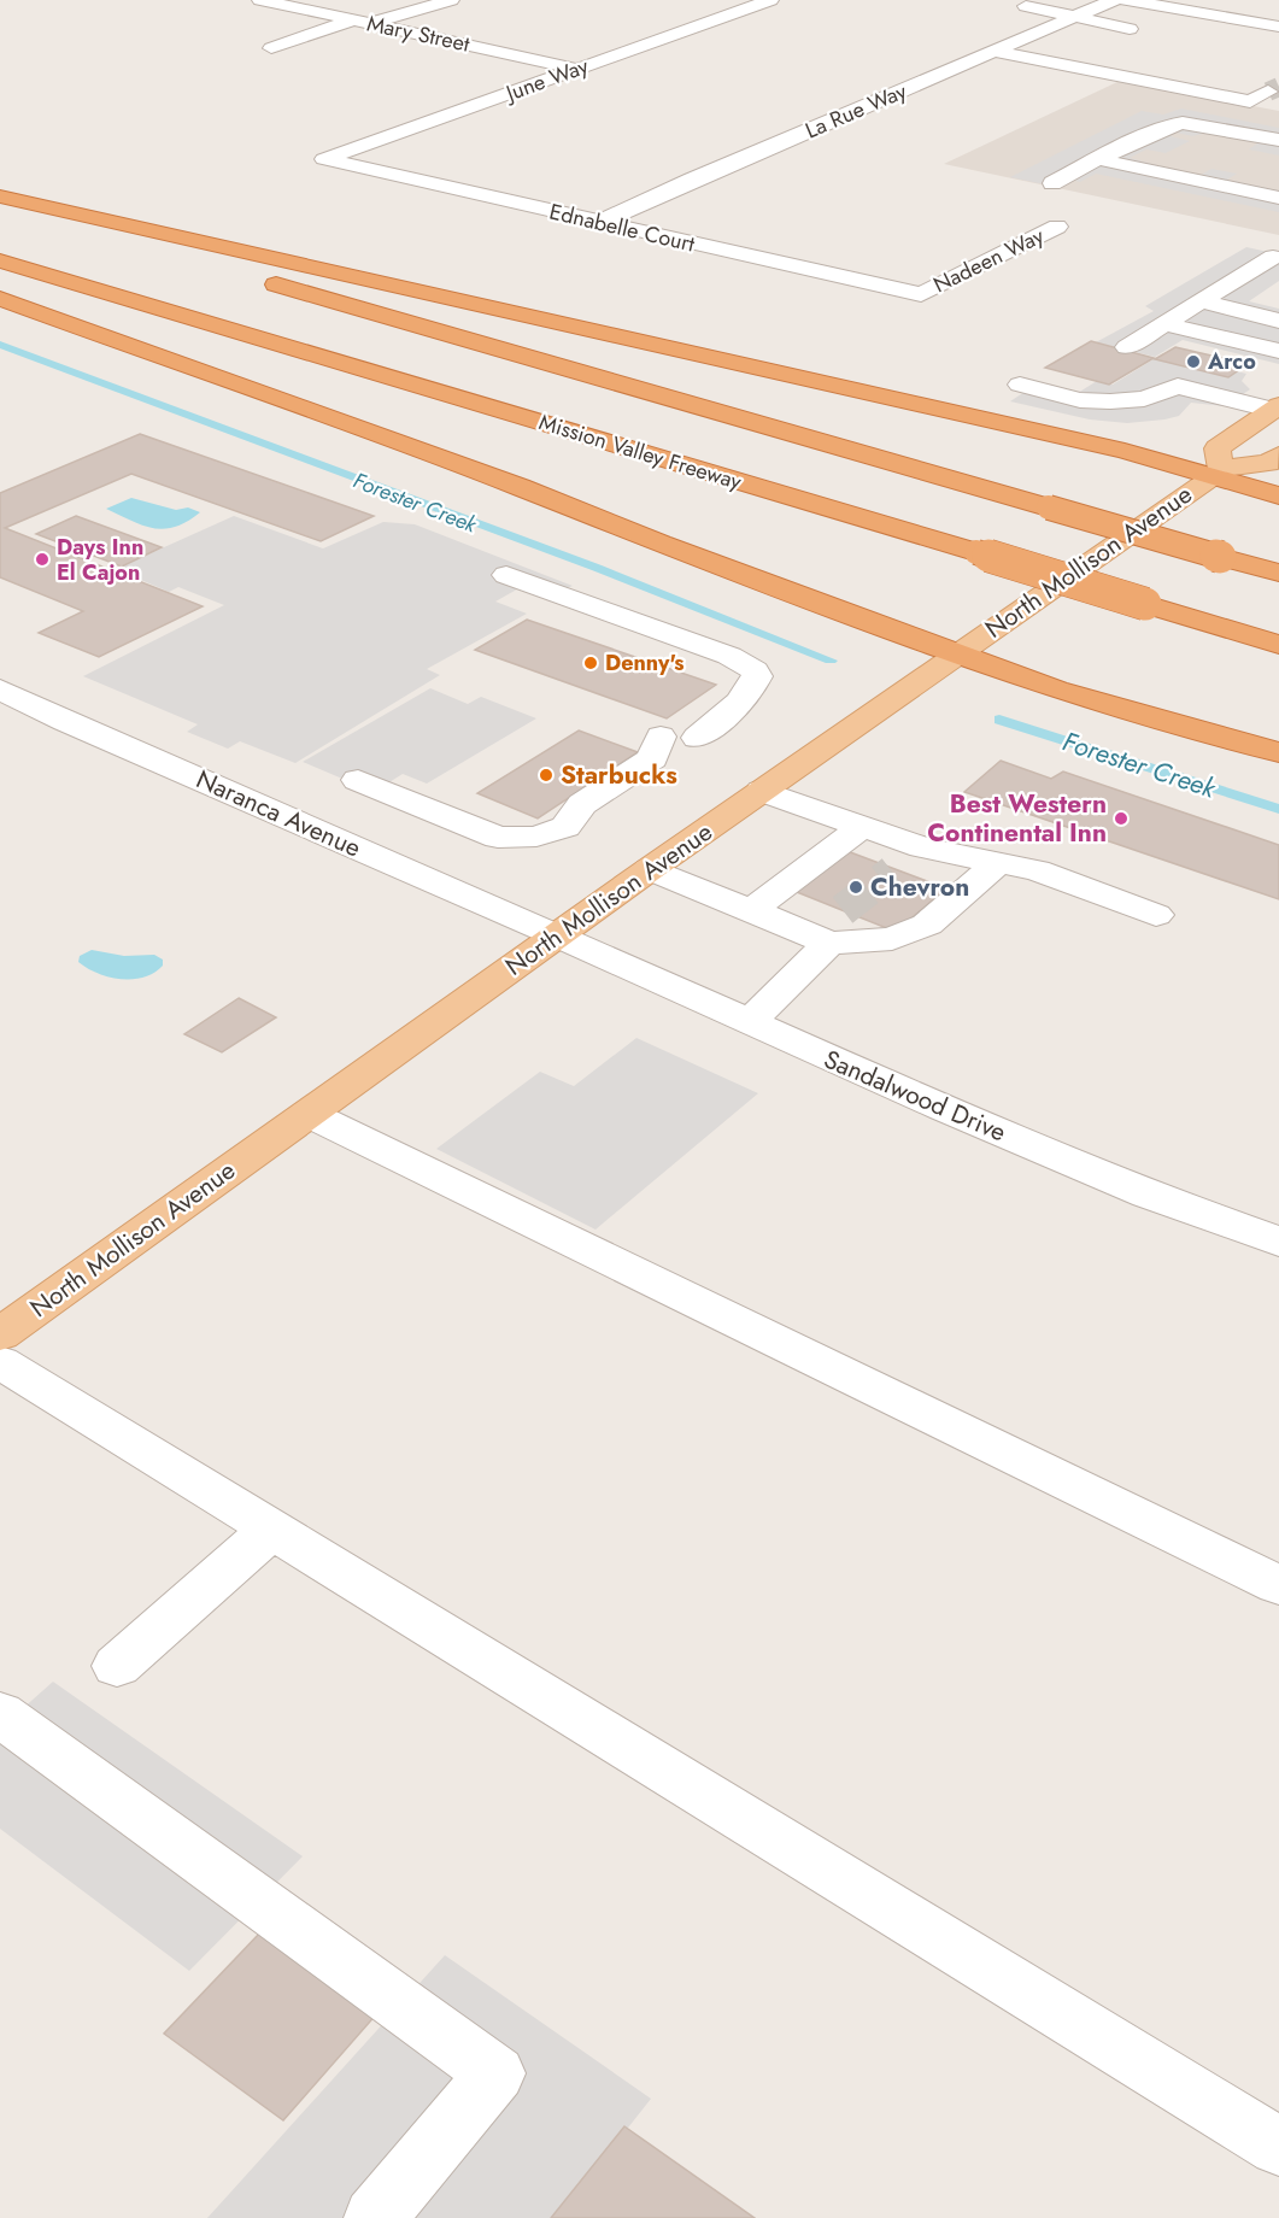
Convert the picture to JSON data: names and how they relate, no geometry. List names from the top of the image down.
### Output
{
  "streets": {
    "highway": ["Mission Valley Freeway"],
    "main road": ["North Mollison Avenue"],
    "street": [
      "Mary Street",
      "June Way",
      "La Rue Way",
      "Ednabelle Court",
      "Nadeen Way",
      "Naranca Avenue",
      "Sandalwood Drive"
    ]
  },
  "crossings": [
    ["Mary Street", "June Way"],
    ["June Way", "Ednabelle Court"],
    ["La Rue Way", "Ednabelle Court"],
    ["Ednabelle Court", "Nadeen Way"],
    ["North Mollison Avenue", "Naranca Avenue"],
    ["North Mollison Avenue", "Sandalwood Drive"],
    ["Naranca Avenue", "Sandalwood Drive"]
  ],
  "water": ["Forester Creek"],
  "places": [
    "Arco",
    "Days Inn El Cajon",
    "Denny's",
    "Starbucks",
    "Best Western Continental Inn",
    "Chevron"
  ]
}
